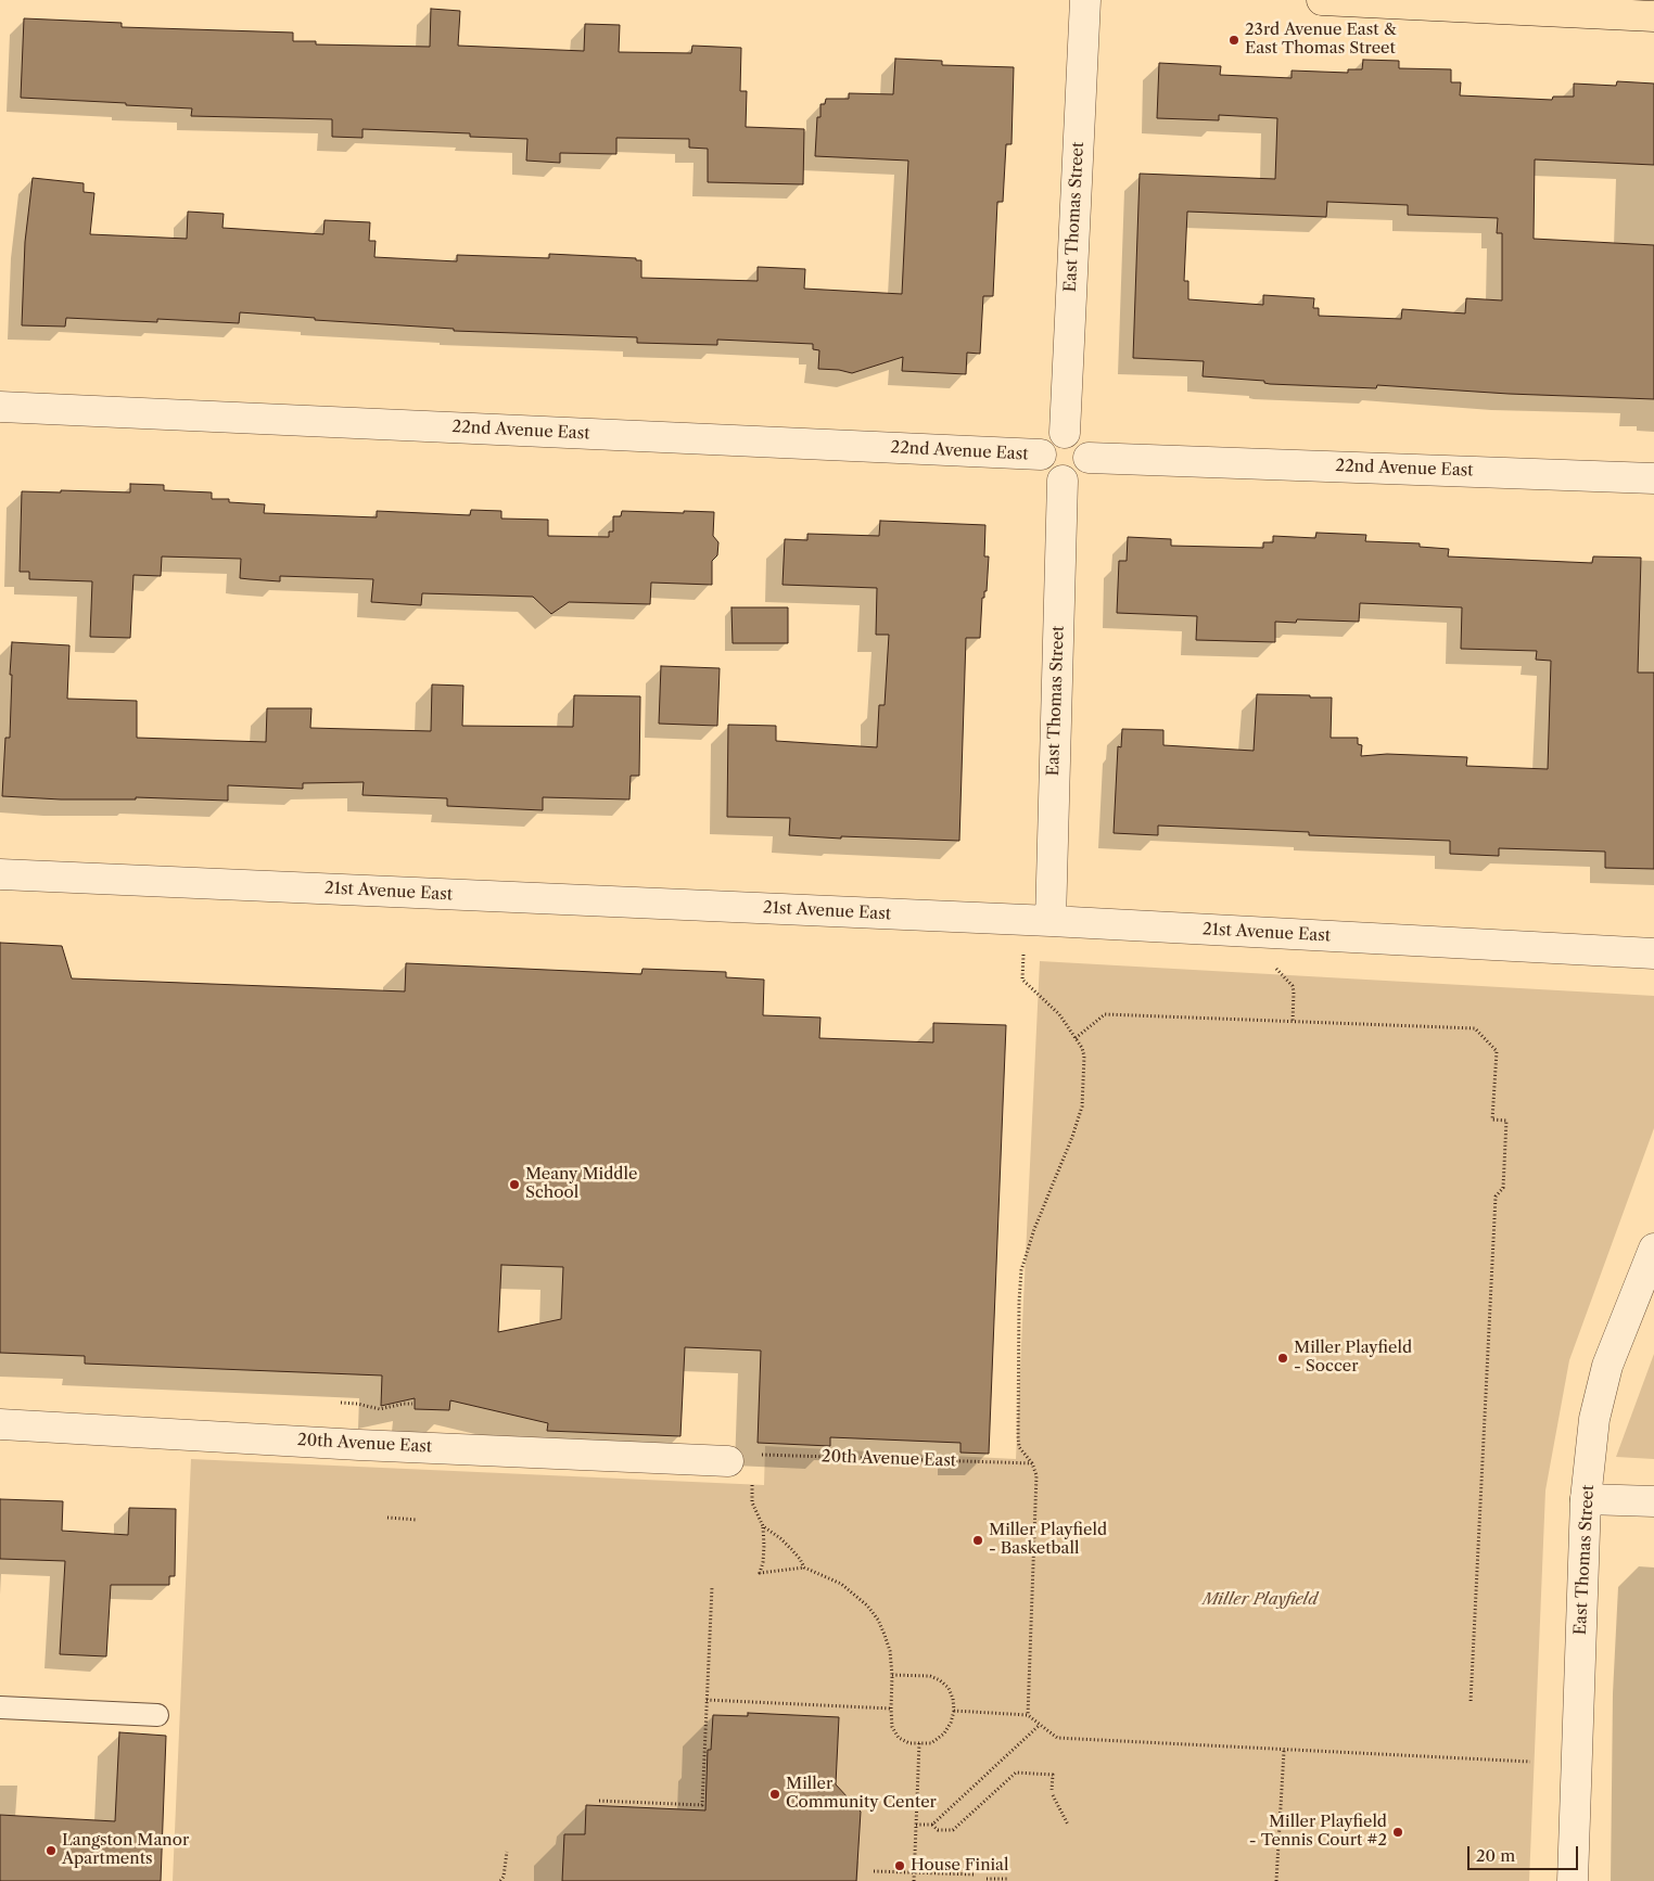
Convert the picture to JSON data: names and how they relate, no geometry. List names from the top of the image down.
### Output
{
  "streets": {
    "street": [
      "East Thomas Street",
      "22nd Avenue East",
      "21st Avenue East",
      "20th Avenue East"
    ]
  },
  "crossings": [
    ["East Thomas Street", "22nd Avenue East"],
    ["East Thomas Street", "21st Avenue East"]
  ],
  "parks": ["Miller Playfield"],
  "places": [
    "23rd Avenue East & East Thomas Street",
    "Meany Middle School",
    "Miller Playfield - Soccer",
    "Miller Playfield - Basketball",
    "Miller Community Center",
    "Miller Playfield - Tennis Court #2",
    "Langston Manor Apartments",
    "House Finial"
  ],
  "scale_bar": "20 m"
}
